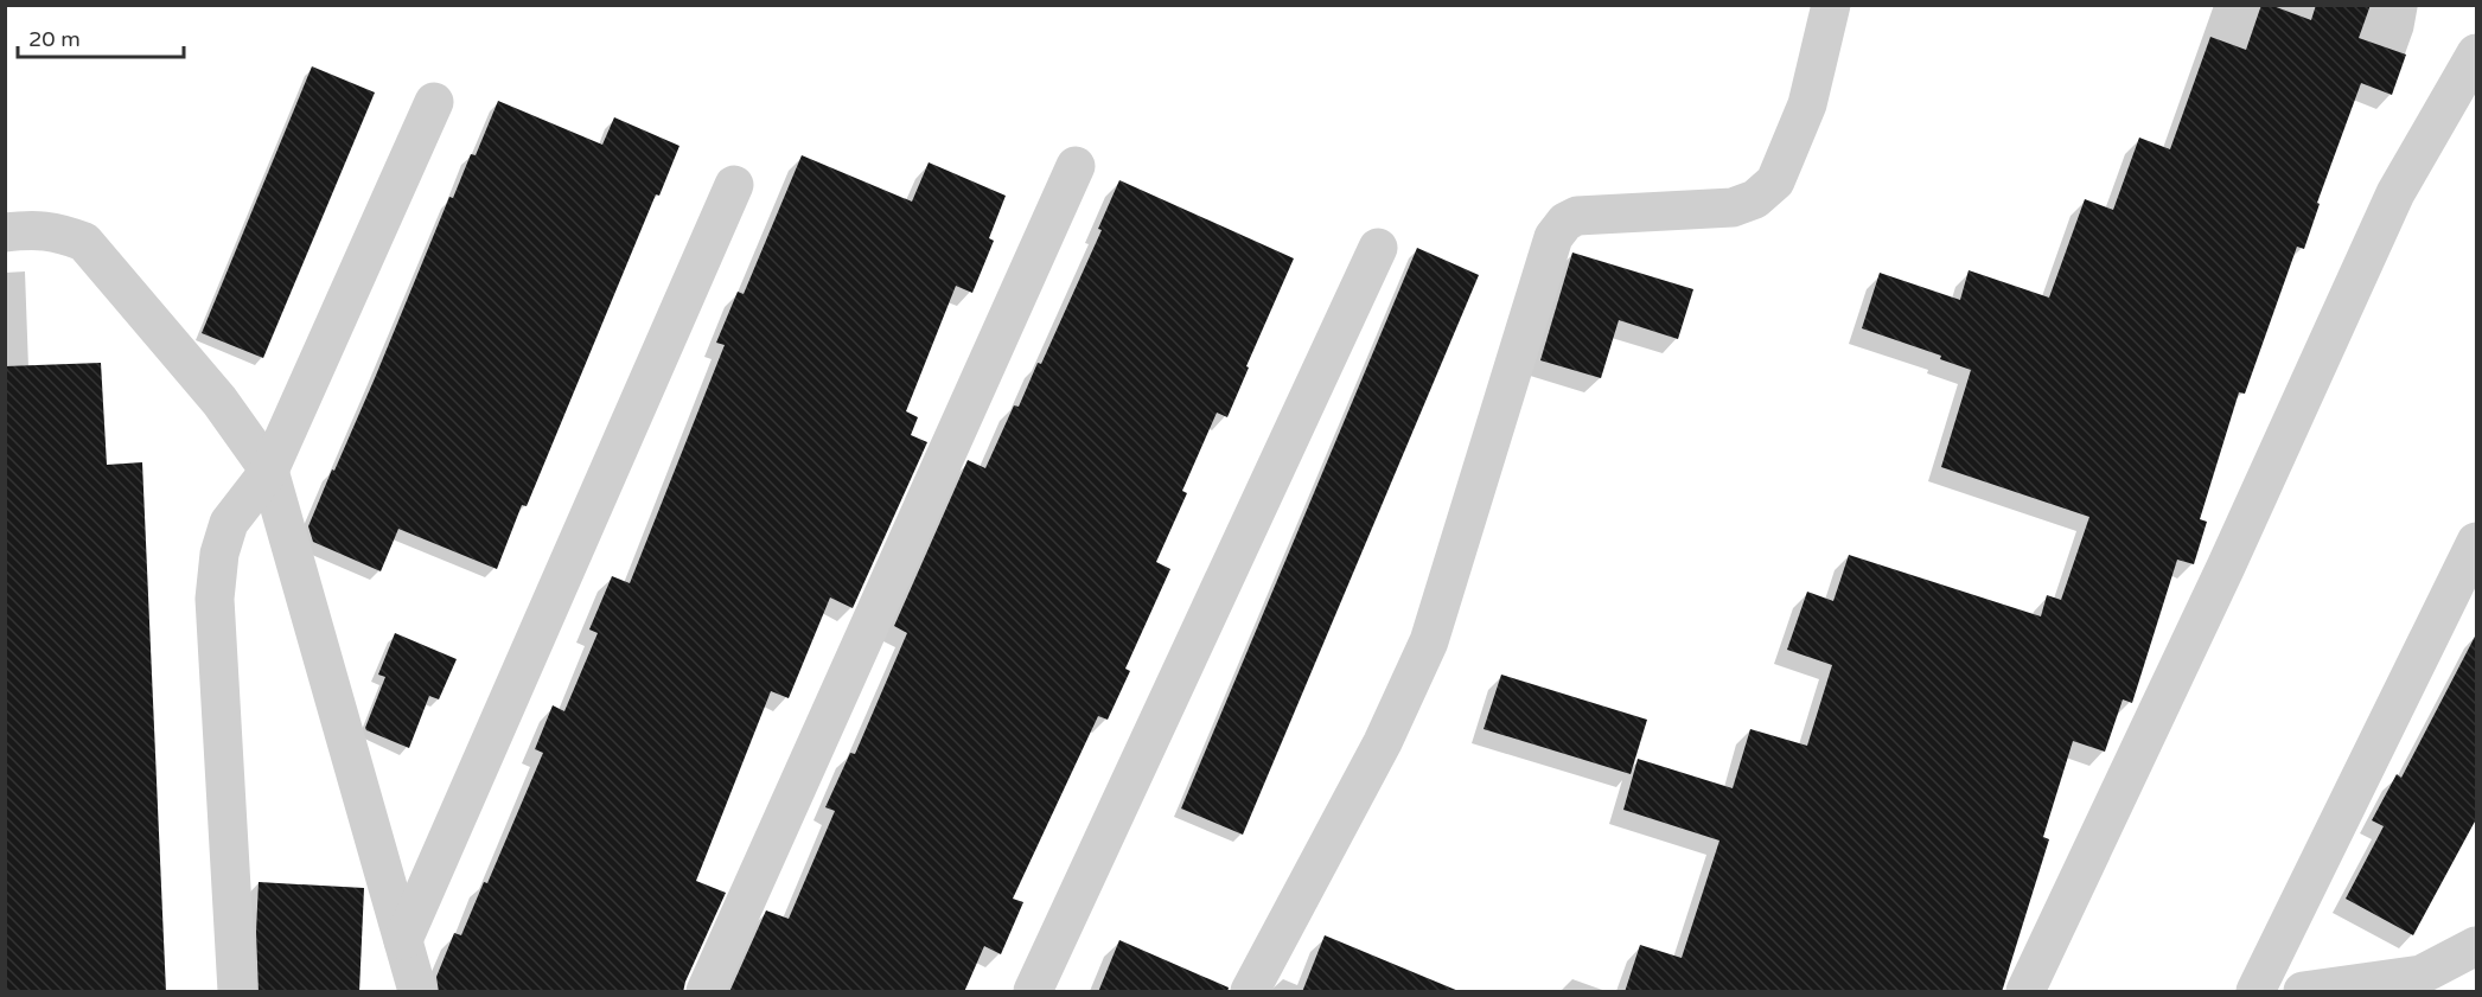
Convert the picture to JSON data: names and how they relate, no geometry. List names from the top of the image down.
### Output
{
  "scale_bar": "20 m"
}
